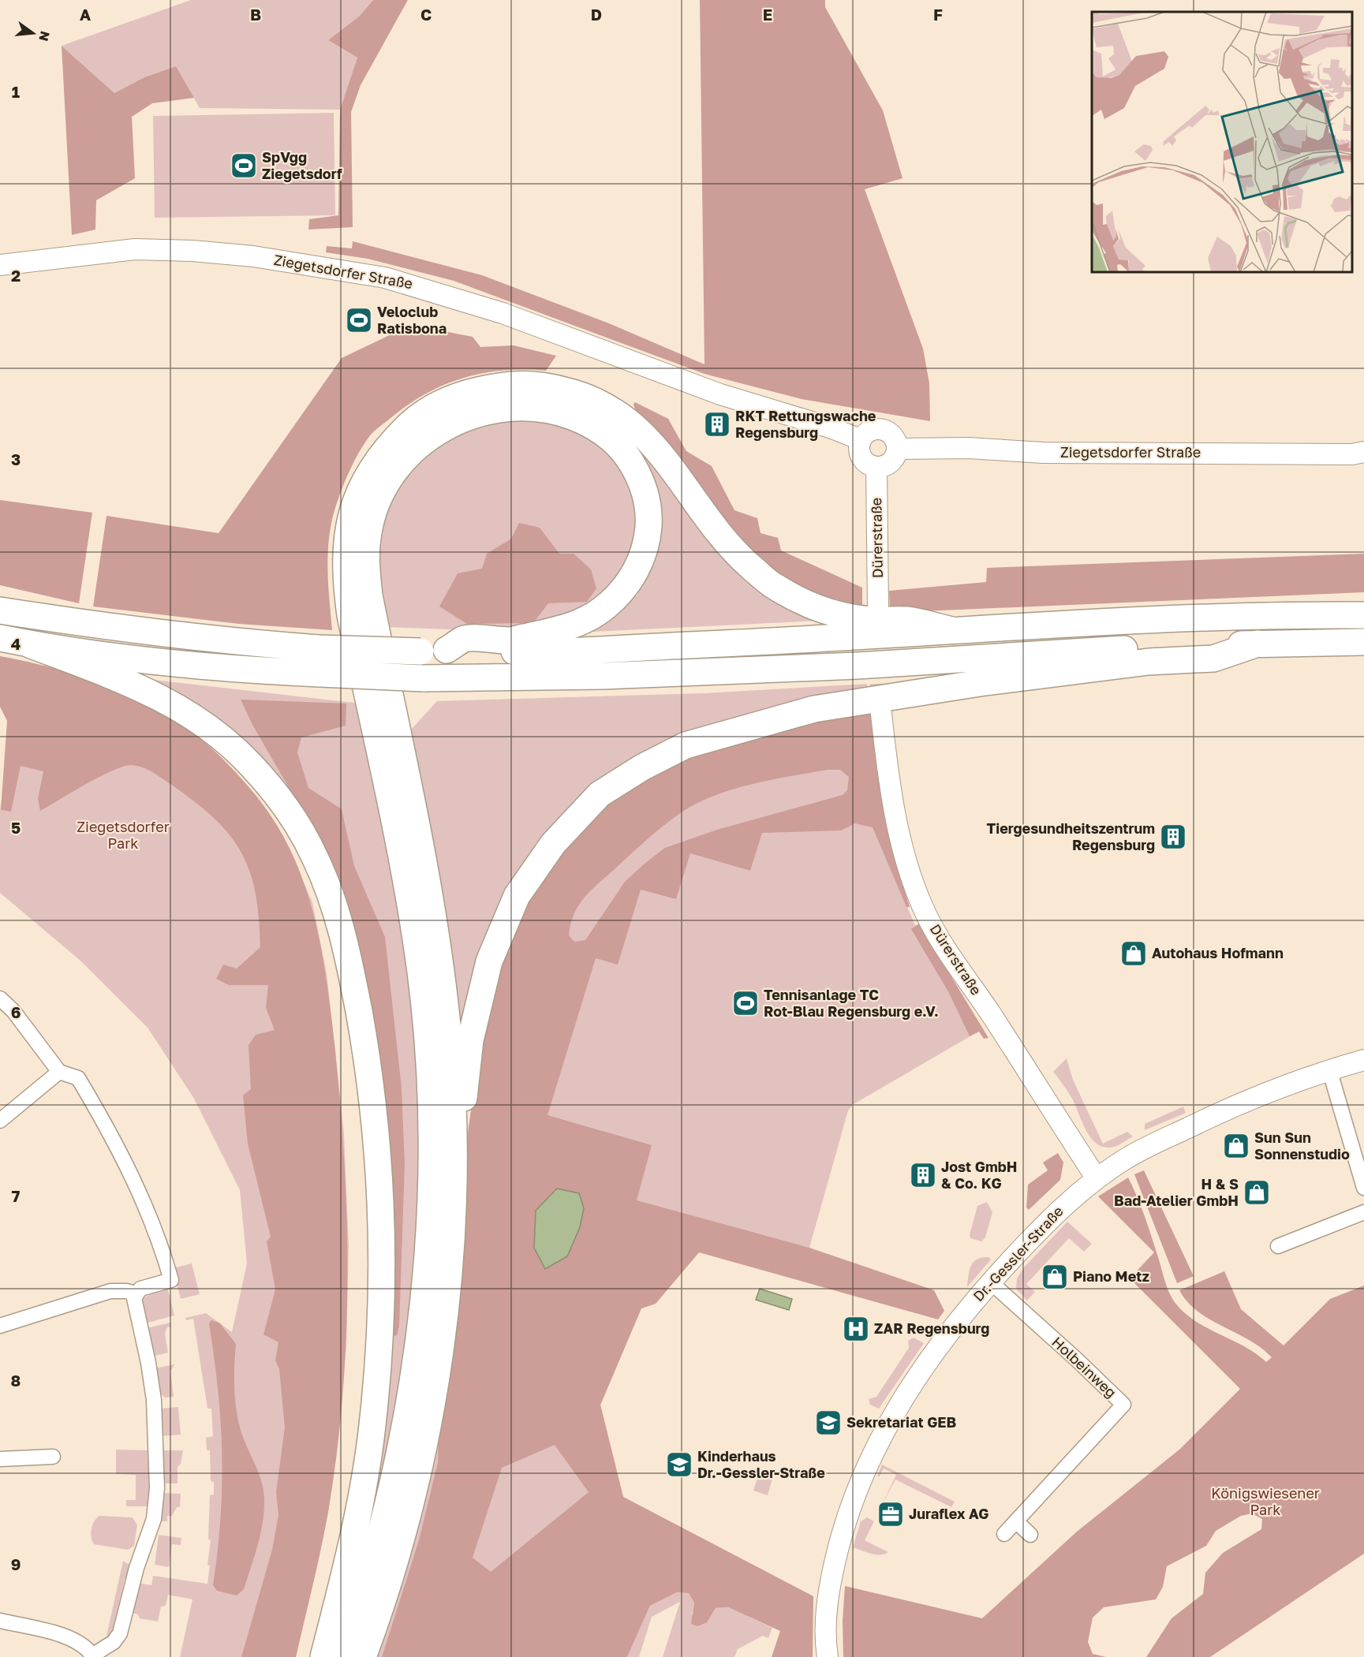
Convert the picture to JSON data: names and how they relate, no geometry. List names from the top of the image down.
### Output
{
  "streets": {
    "street": [
      "Ziegetsdorfer Straße",
      "Dürerstraße",
      "Dr.-Gessler-Straße",
      "Holbeinweg"
    ]
  },
  "crossings": [
    ["Ziegetsdorfer Straße", "Dürerstraße"],
    ["Dürerstraße", "Dr.-Gessler-Straße"],
    ["Dr.-Gessler-Straße", "Holbeinweg"]
  ],
  "parks": ["Ziegetsdorfer Park", "Königswiesener Park"],
  "places": {
    "sports": ["SpVgg Ziegetsdorf", "Veloclub Ratisbona", "Tennisanlage TC Rot-Blau Regensburg e.V."],
    "building": ["RKT Rettungswache Regensburg", "Tiergesundheitszentrum Regensburg", "Jost GmbH & Co. KG"],
    "shop": [
      "Autohaus Hofmann",
      "Sun Sun Sonnenstudio",
      "H & S Bad-Atelier GmbH",
      "Piano Metz"
    ],
    "hospital": ["ZAR Regensburg"],
    "school or university": ["Sekretariat GEB", "Kinderhaus Dr.-Gessler-Straße"],
    "office": ["Juraflex AG"]
  },
  "north": "right",
  "grid": {
    "columns": [
      "A",
      "B",
      "C",
      "D",
      "E",
      "F"
    ],
    "rows": [
      "1",
      "2",
      "3",
      "4",
      "5",
      "6",
      "7",
      "8",
      "9"
    ]
  }
}
